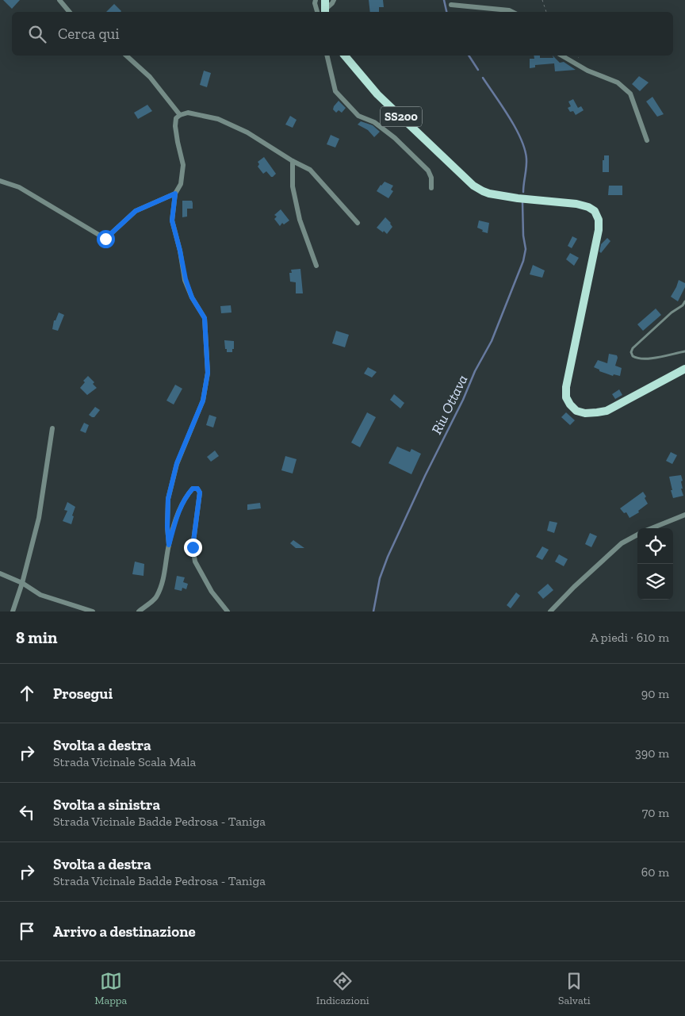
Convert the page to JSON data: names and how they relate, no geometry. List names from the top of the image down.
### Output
{
  "streets": {
    "main road": ["SS200"]
  },
  "water": ["Riu Ottava"],
  "page": {
    "search": "Cerca qui",
    "heading": ["8 min", "A piedi · 610 m"],
    "list": [
      ["Prosegui", "90 m"],
      ["Svolta a destra", "Strada Vicinale Scala Mala", "390 m"],
      ["Svolta a sinistra", "Strada Vicinale Badde Pedrosa - Taniga", "70 m"],
      ["Svolta a destra", "Strada Vicinale Badde Pedrosa - Taniga", "60 m"],
      "Arrivo a destinazione"
    ],
    "nav": ["Mappa", "Indicazioni", "Salvati"]
  }
}
